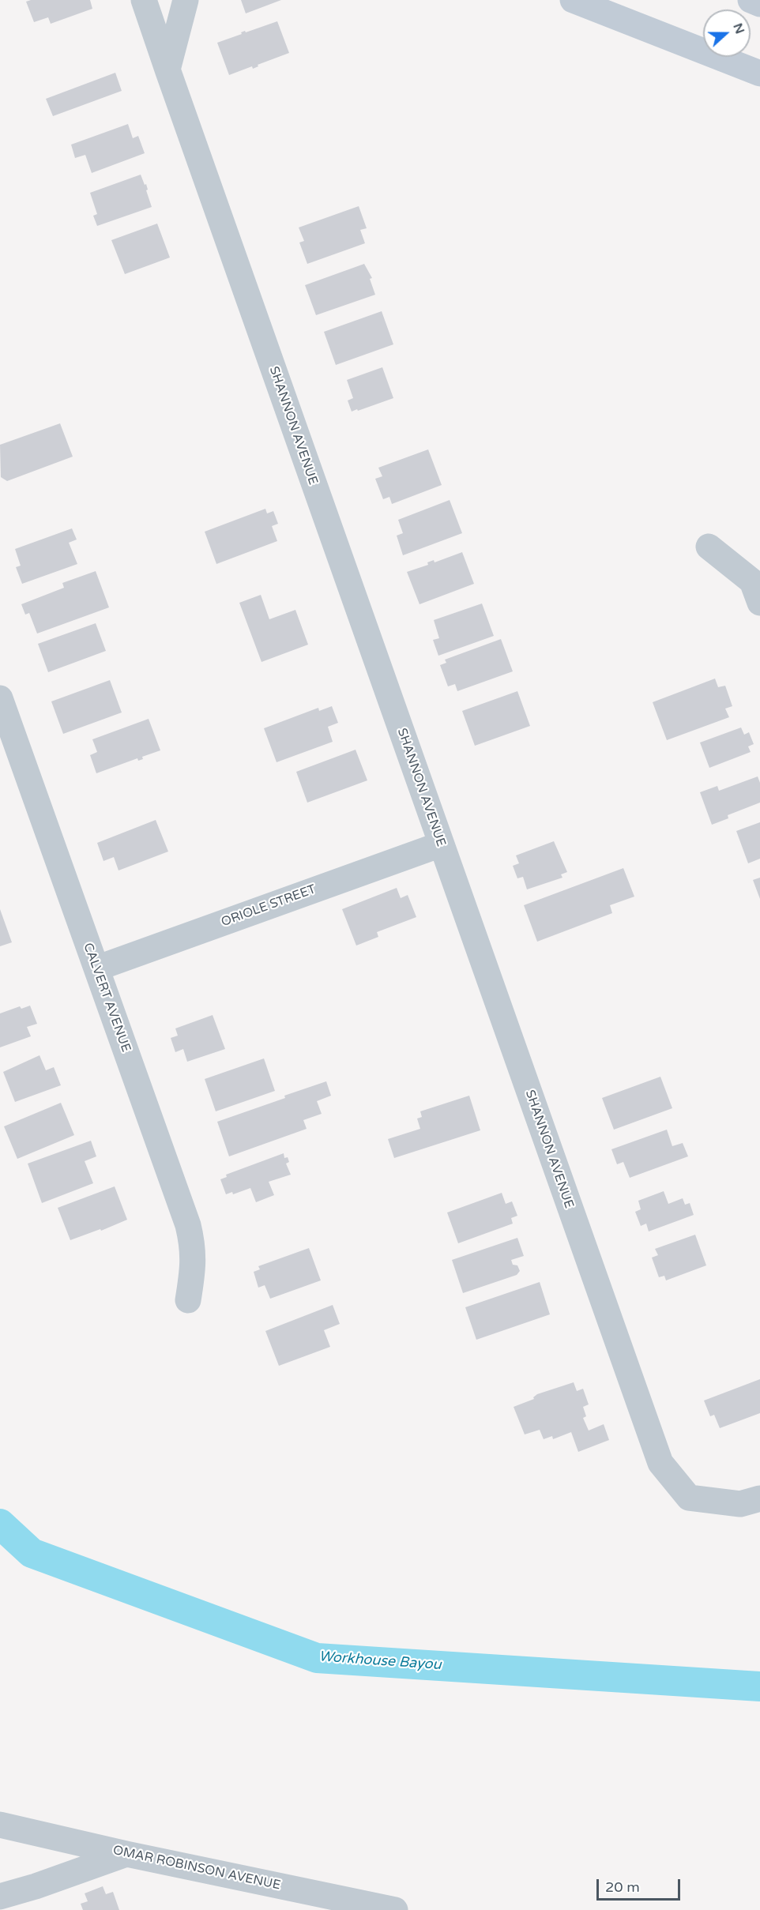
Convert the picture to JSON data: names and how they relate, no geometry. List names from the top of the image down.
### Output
{
  "streets": {
    "street": [
      "SHANNON AVENUE",
      "ORIOLE STREET",
      "CALVERT AVENUE",
      "OMAR ROBINSON AVENUE"
    ]
  },
  "crossings": [
    ["SHANNON AVENUE", "ORIOLE STREET"],
    ["ORIOLE STREET", "CALVERT AVENUE"]
  ],
  "water": ["Workhouse Bayou"],
  "scale_bar": "20 m",
  "north": "right"
}
